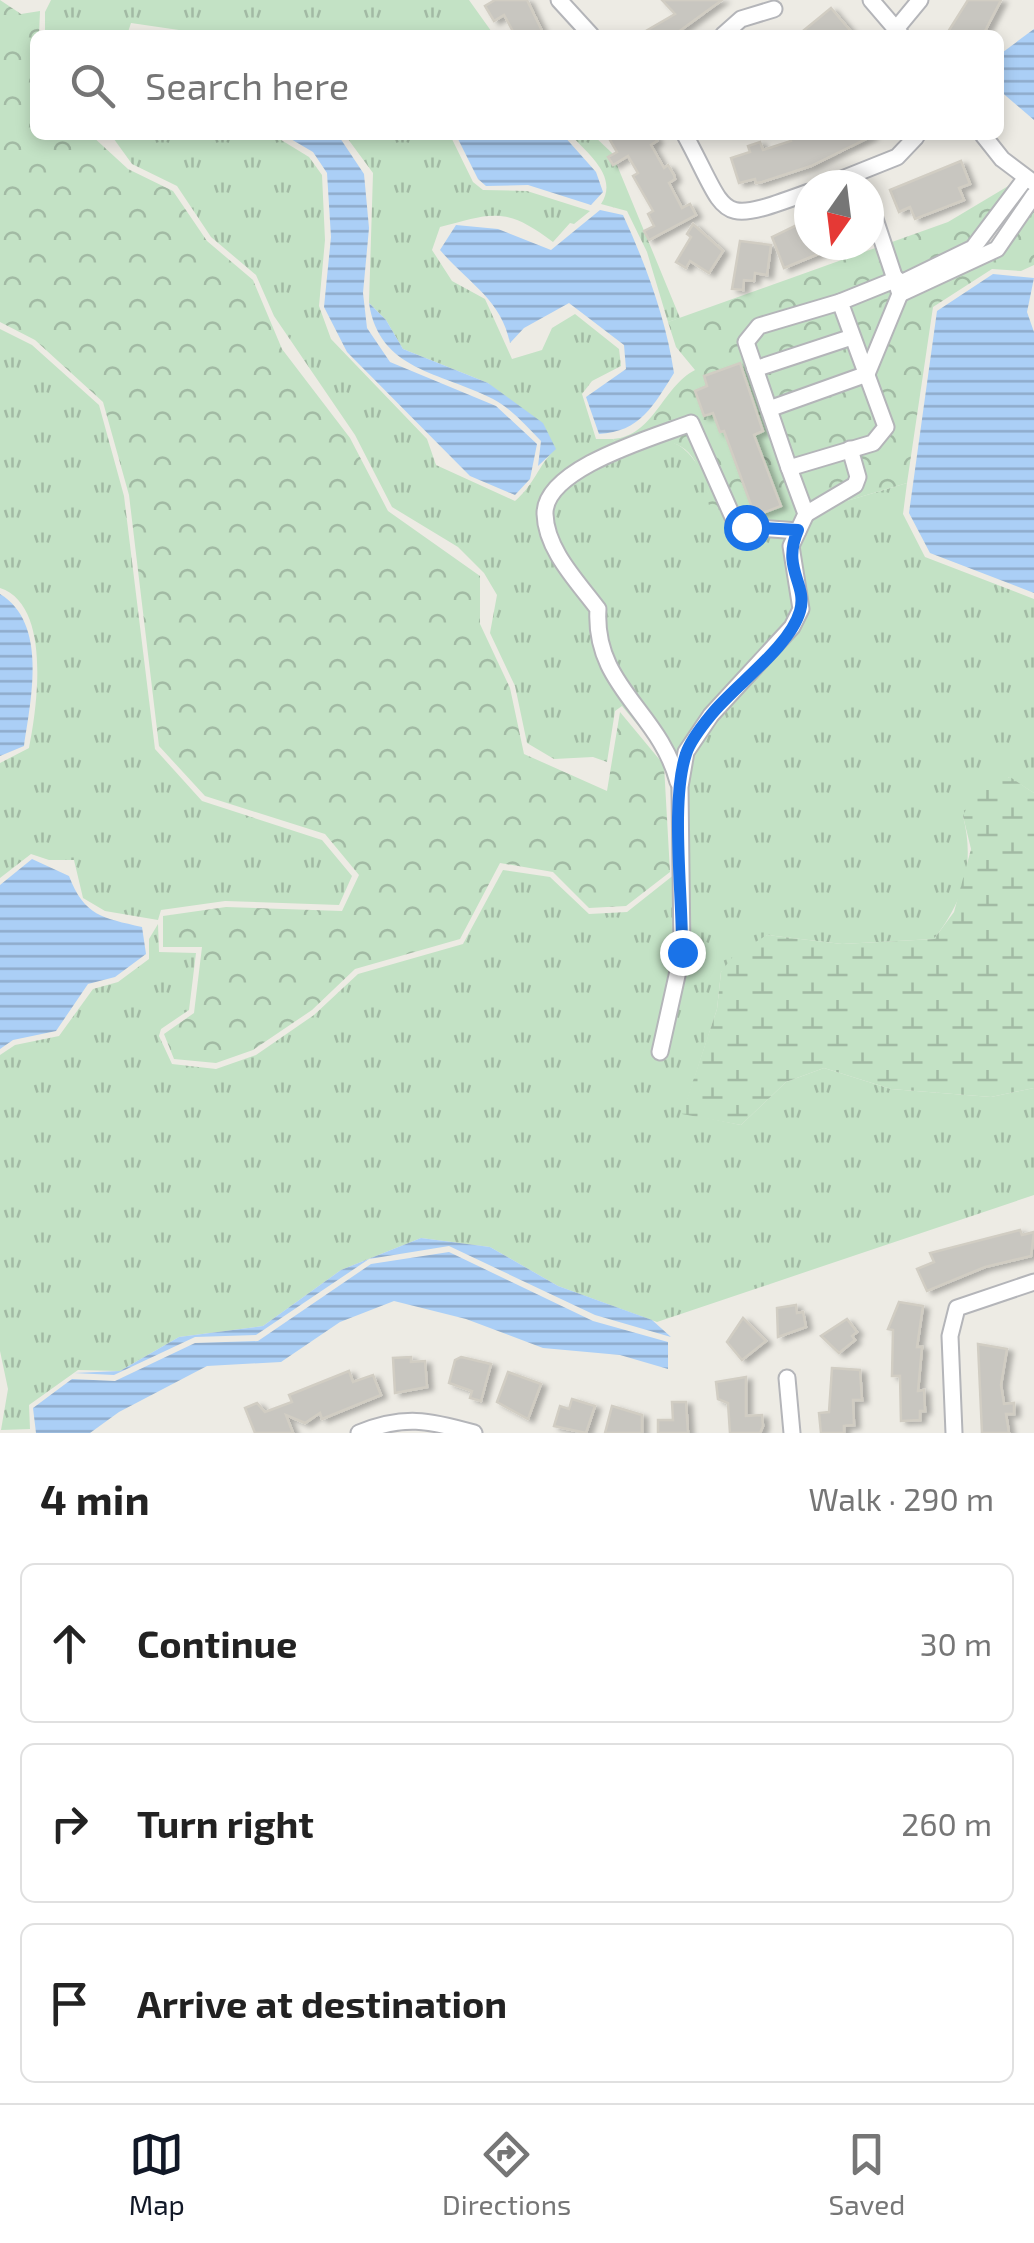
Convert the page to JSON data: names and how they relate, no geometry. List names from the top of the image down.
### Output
{
  "north": "bottom",
  "page": {
    "search": "Search here",
    "heading": ["4 min", "Walk · 290 m"],
    "list": [
      ["Continue", "30 m"],
      ["Turn right", "260 m"],
      "Arrive at destination"
    ],
    "nav": ["Map", "Directions", "Saved"]
  }
}
